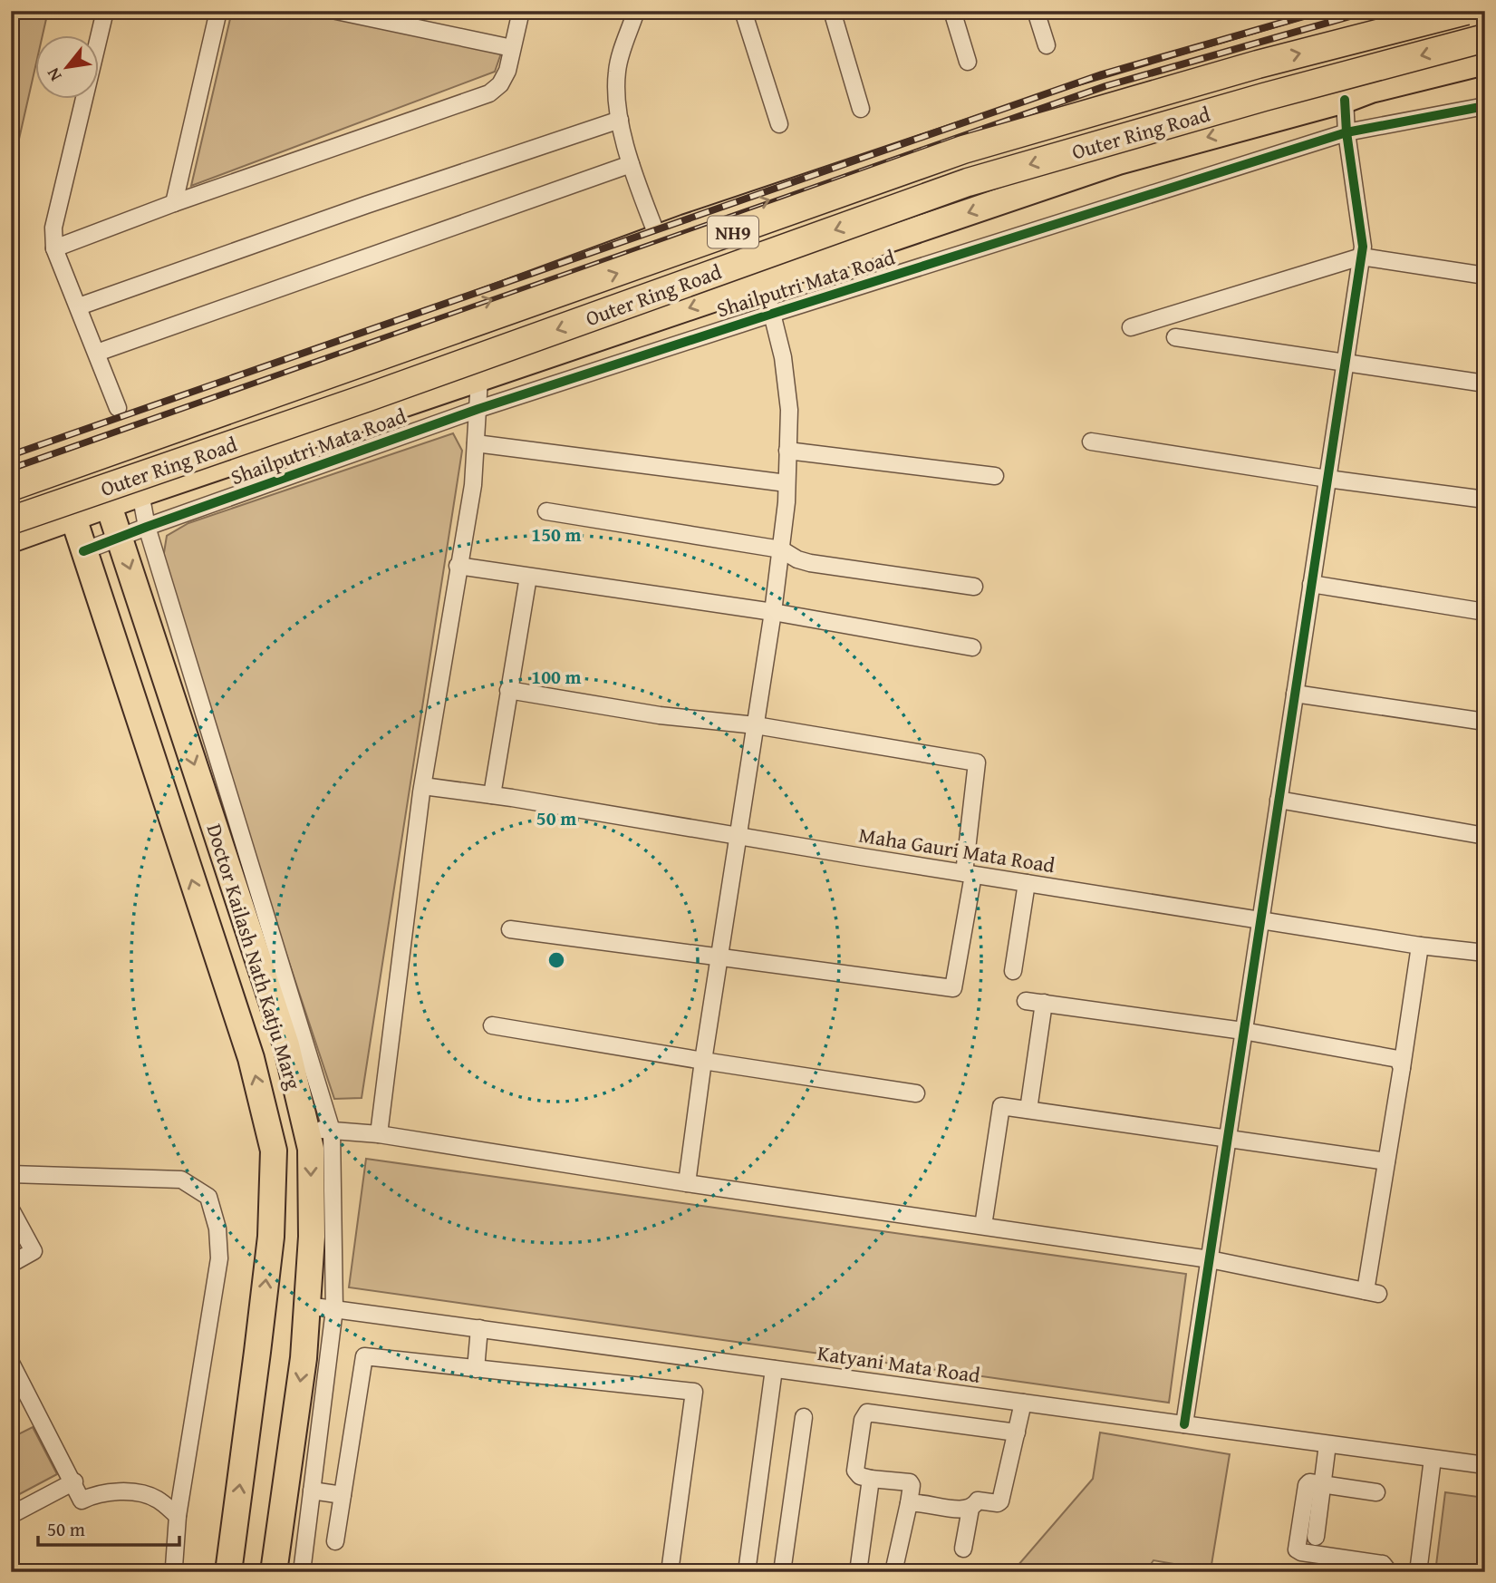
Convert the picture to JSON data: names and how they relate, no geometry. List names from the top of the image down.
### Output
{
  "streets": {
    "highway": ["Outer Ring Road", "NH9"],
    "main road": ["Doctor Kailash Nath Katju Marg"],
    "street": ["Shailputri Mata Road", "Maha Gauri Mata Road", "Katyani Mata Road"]
  },
  "crossings": [
    ["Outer Ring Road", "Doctor Kailash Nath Katju Marg"],
    ["Shailputri Mata Road", "Doctor Kailash Nath Katju Marg"],
    ["Doctor Kailash Nath Katju Marg", "Katyani Mata Road"]
  ],
  "scale_bar": "50 m",
  "north": "bottom left",
  "rings": ["150 m", "100 m", "50 m"]
}
